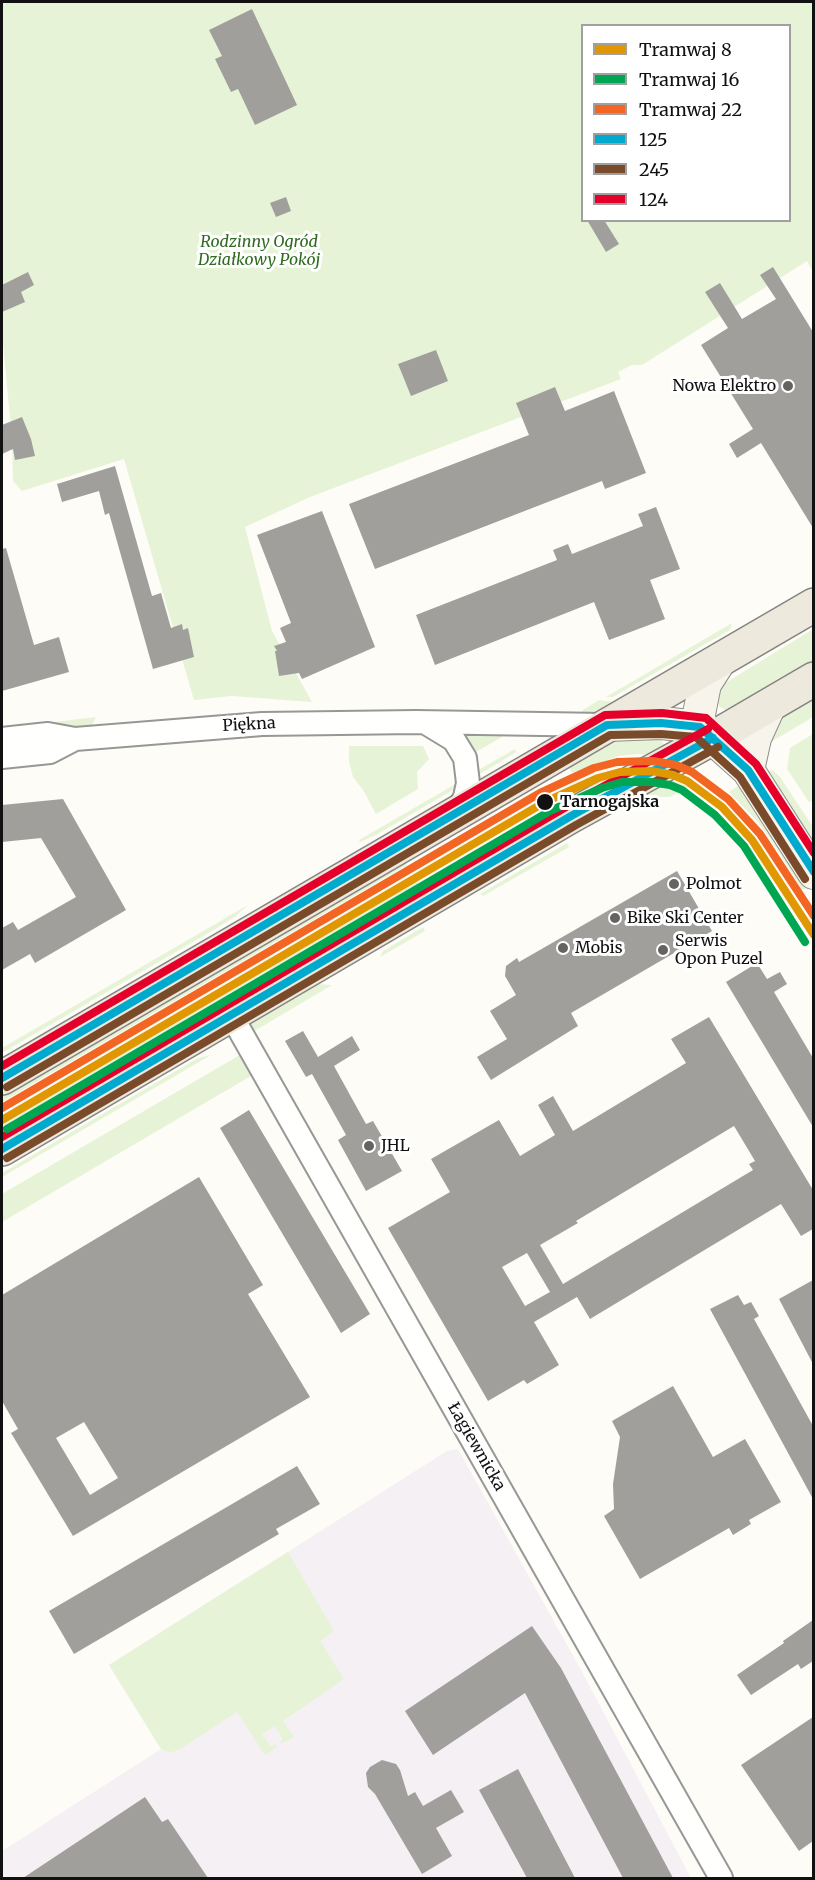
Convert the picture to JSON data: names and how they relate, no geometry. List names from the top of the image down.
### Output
{
  "streets": {
    "street": ["Piękna", "Łagiewnicka"]
  },
  "parks": ["Rodzinny Ogród Działkowy Pokój"],
  "places": [
    "Nowa Elektro",
    "Tarnogajska",
    "Polmot",
    "Bike Ski Center",
    "Mobis",
    "Serwis Opon Puzel",
    "JHL"
  ],
  "lines": [
    "transit line 124",
    "transit line 125",
    "transit line 245",
    "tram line 22",
    "tram line 8",
    "tram line 16"
  ],
  "legend": [
    "Tramwaj 8",
    "Tramwaj 16",
    "Tramwaj 22",
    "125",
    "245",
    "124"
  ]
}
